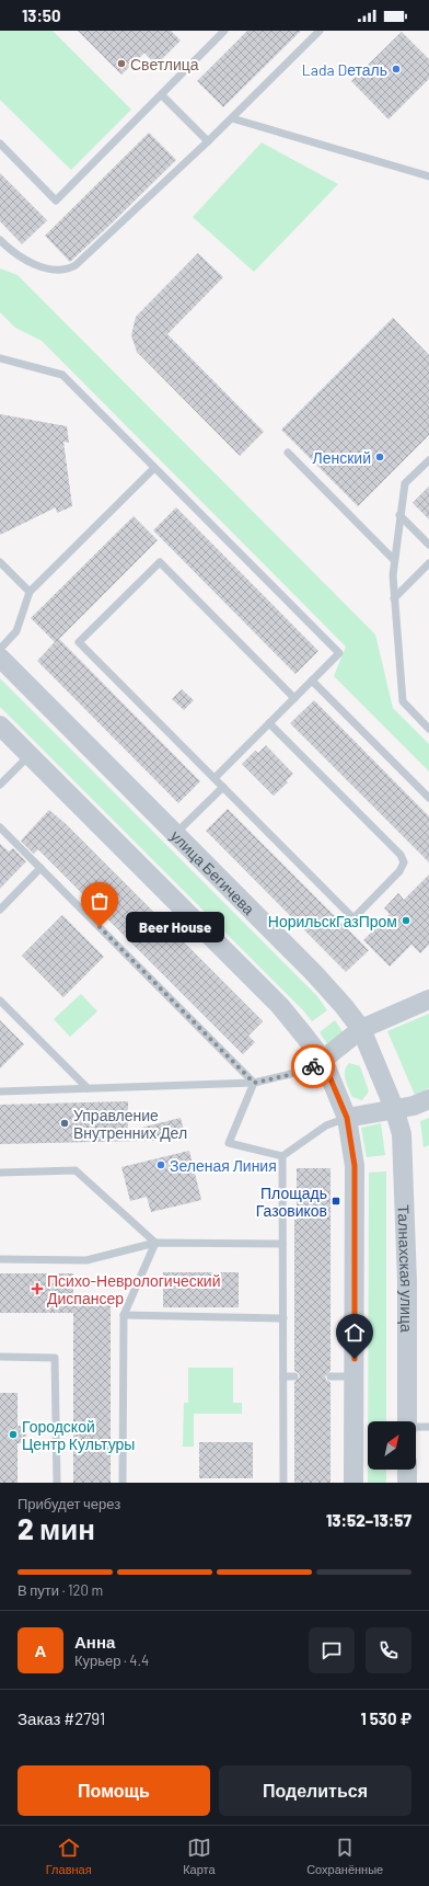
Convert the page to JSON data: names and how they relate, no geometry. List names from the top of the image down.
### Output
{
  "streets": {
    "street": ["улица Бегичева", "Талнахская улица"]
  },
  "crossings": [
    ["улица Бегичева", "Талнахская улица"]
  ],
  "places": {
    "other": [
      "Светлица",
      "Lada Dеталь",
      "Ленский",
      "НорильскГазПром",
      "Beer House",
      "Управление Внутренних Дел",
      "Зеленая Линия",
      "Городской Центр Культуры"
    ],
    "transit": ["Площадь Газовиков"],
    "health": ["Психо-Неврологический Диспансер"]
  },
  "north": "top right",
  "page": {
    "status": "13:50",
    "bubble": "Beer House",
    "heading": ["2 мин", "Прибудет через", "13:52–13:57"],
    "panel": [
      "Анна",
      "Курьер · 4.4",
      "Заказ #2791",
      "1 530 ₽"
    ],
    "bar": "В пути · 120 m",
    "round": "А",
    "buttons": ["Помощь", "Поделиться"],
    "tabs": ["Главная", "Карта", "Сохранённые"]
  }
}
